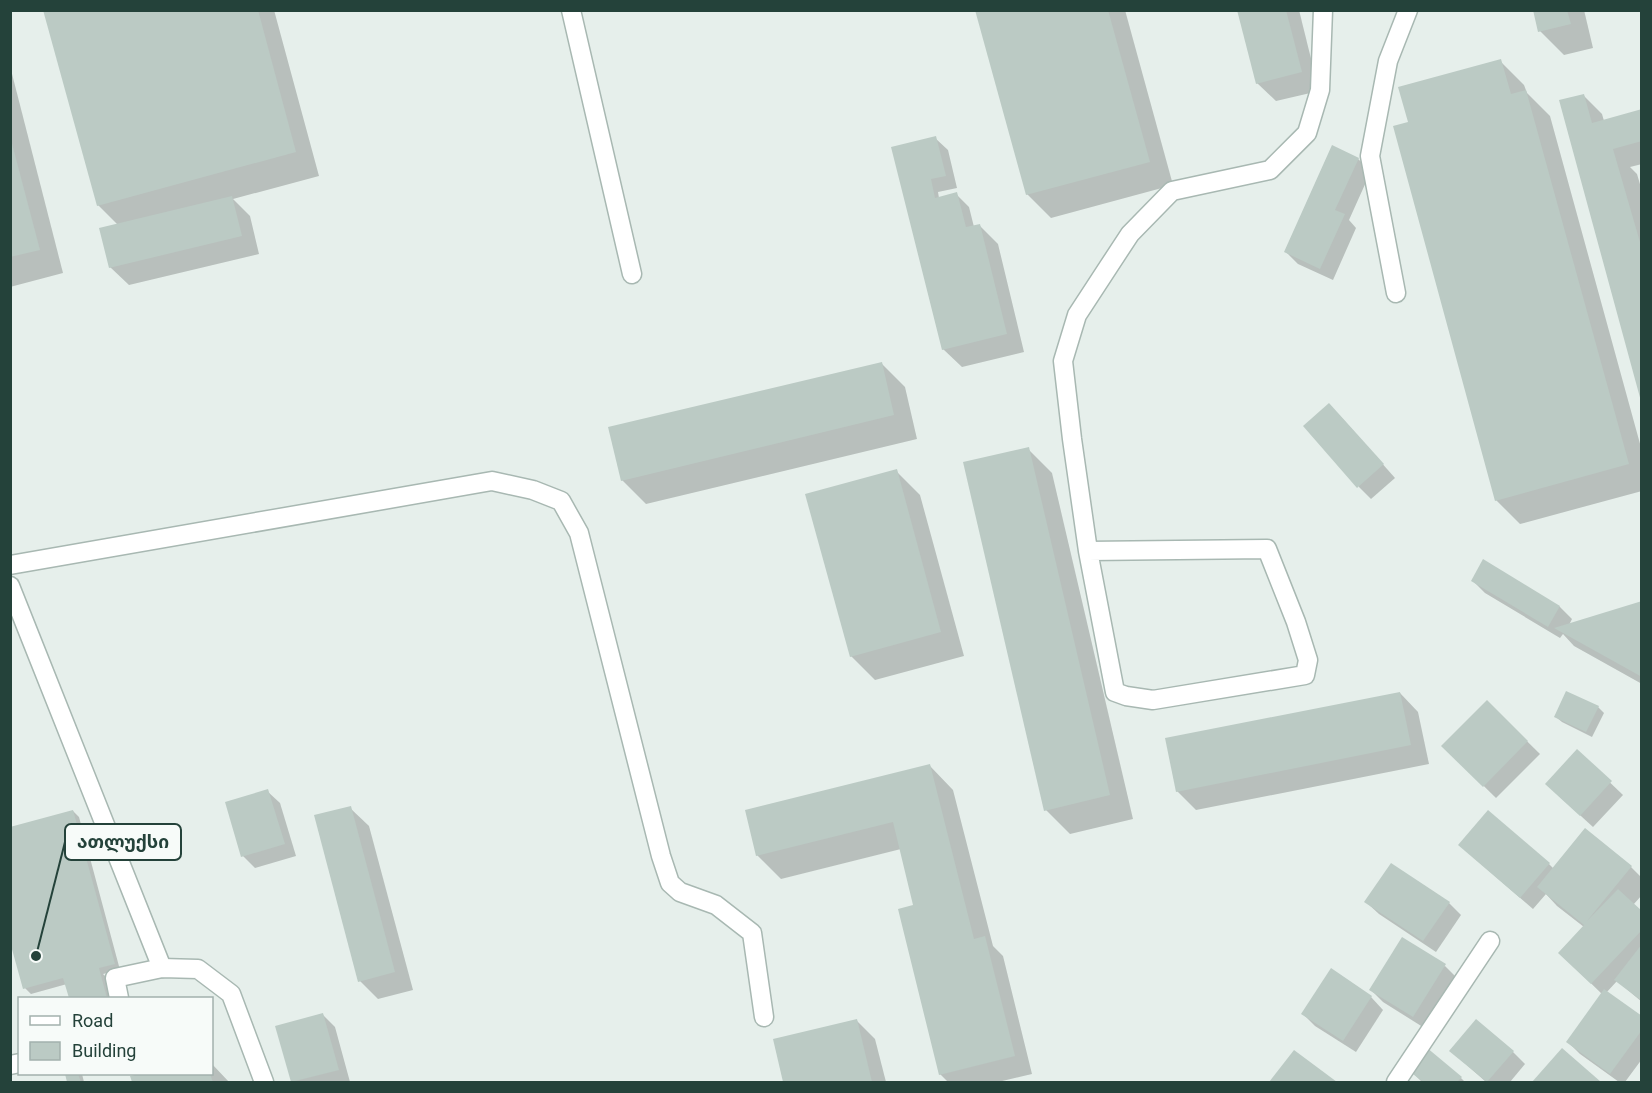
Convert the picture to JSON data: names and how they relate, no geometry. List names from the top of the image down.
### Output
{
  "places": ["ათლუქსი"],
  "legend": ["Road", "Building"]
}
